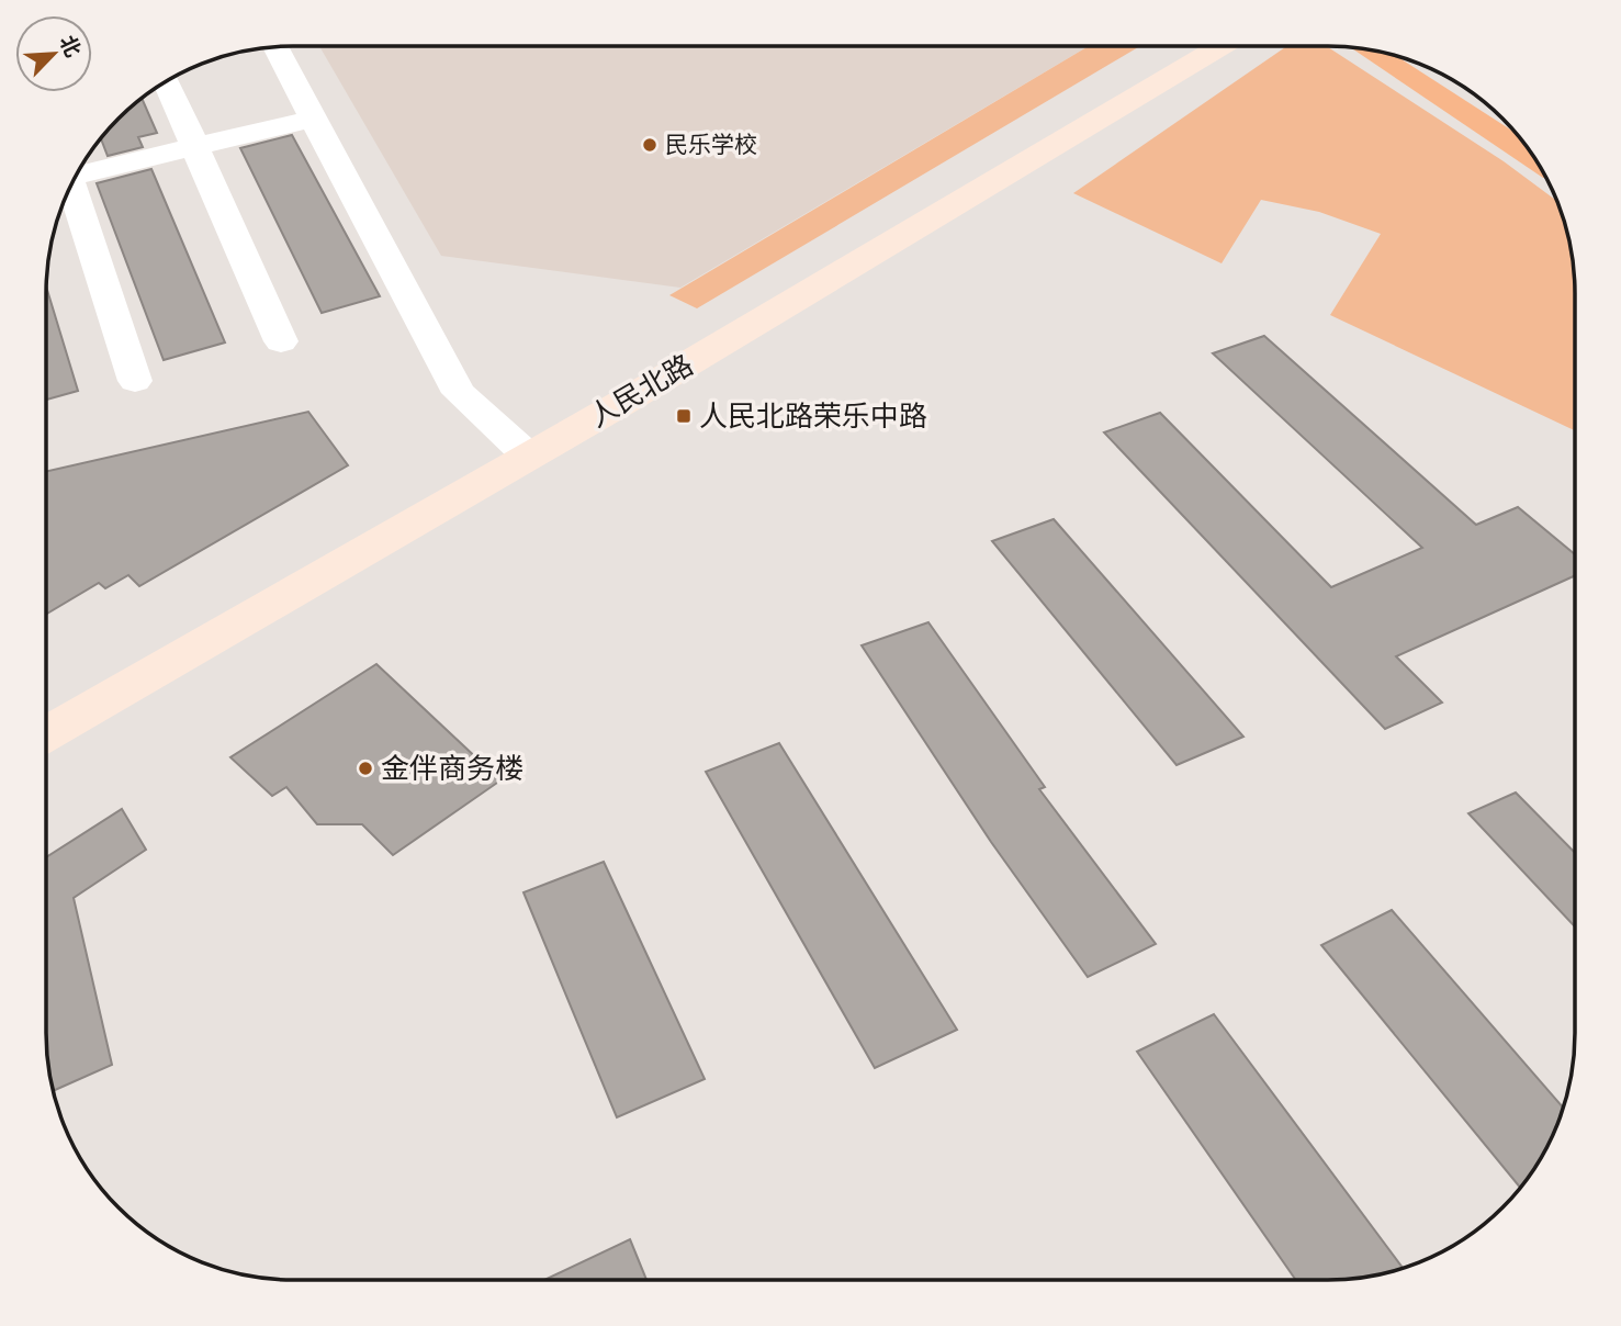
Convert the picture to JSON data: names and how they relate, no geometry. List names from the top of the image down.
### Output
{
  "streets": {
    "main road": ["人民北路"]
  },
  "places": {
    "other": ["民乐学校", "金伴商务楼"],
    "transit": ["人民北路荣乐中路"]
  },
  "north": "top right"
}
